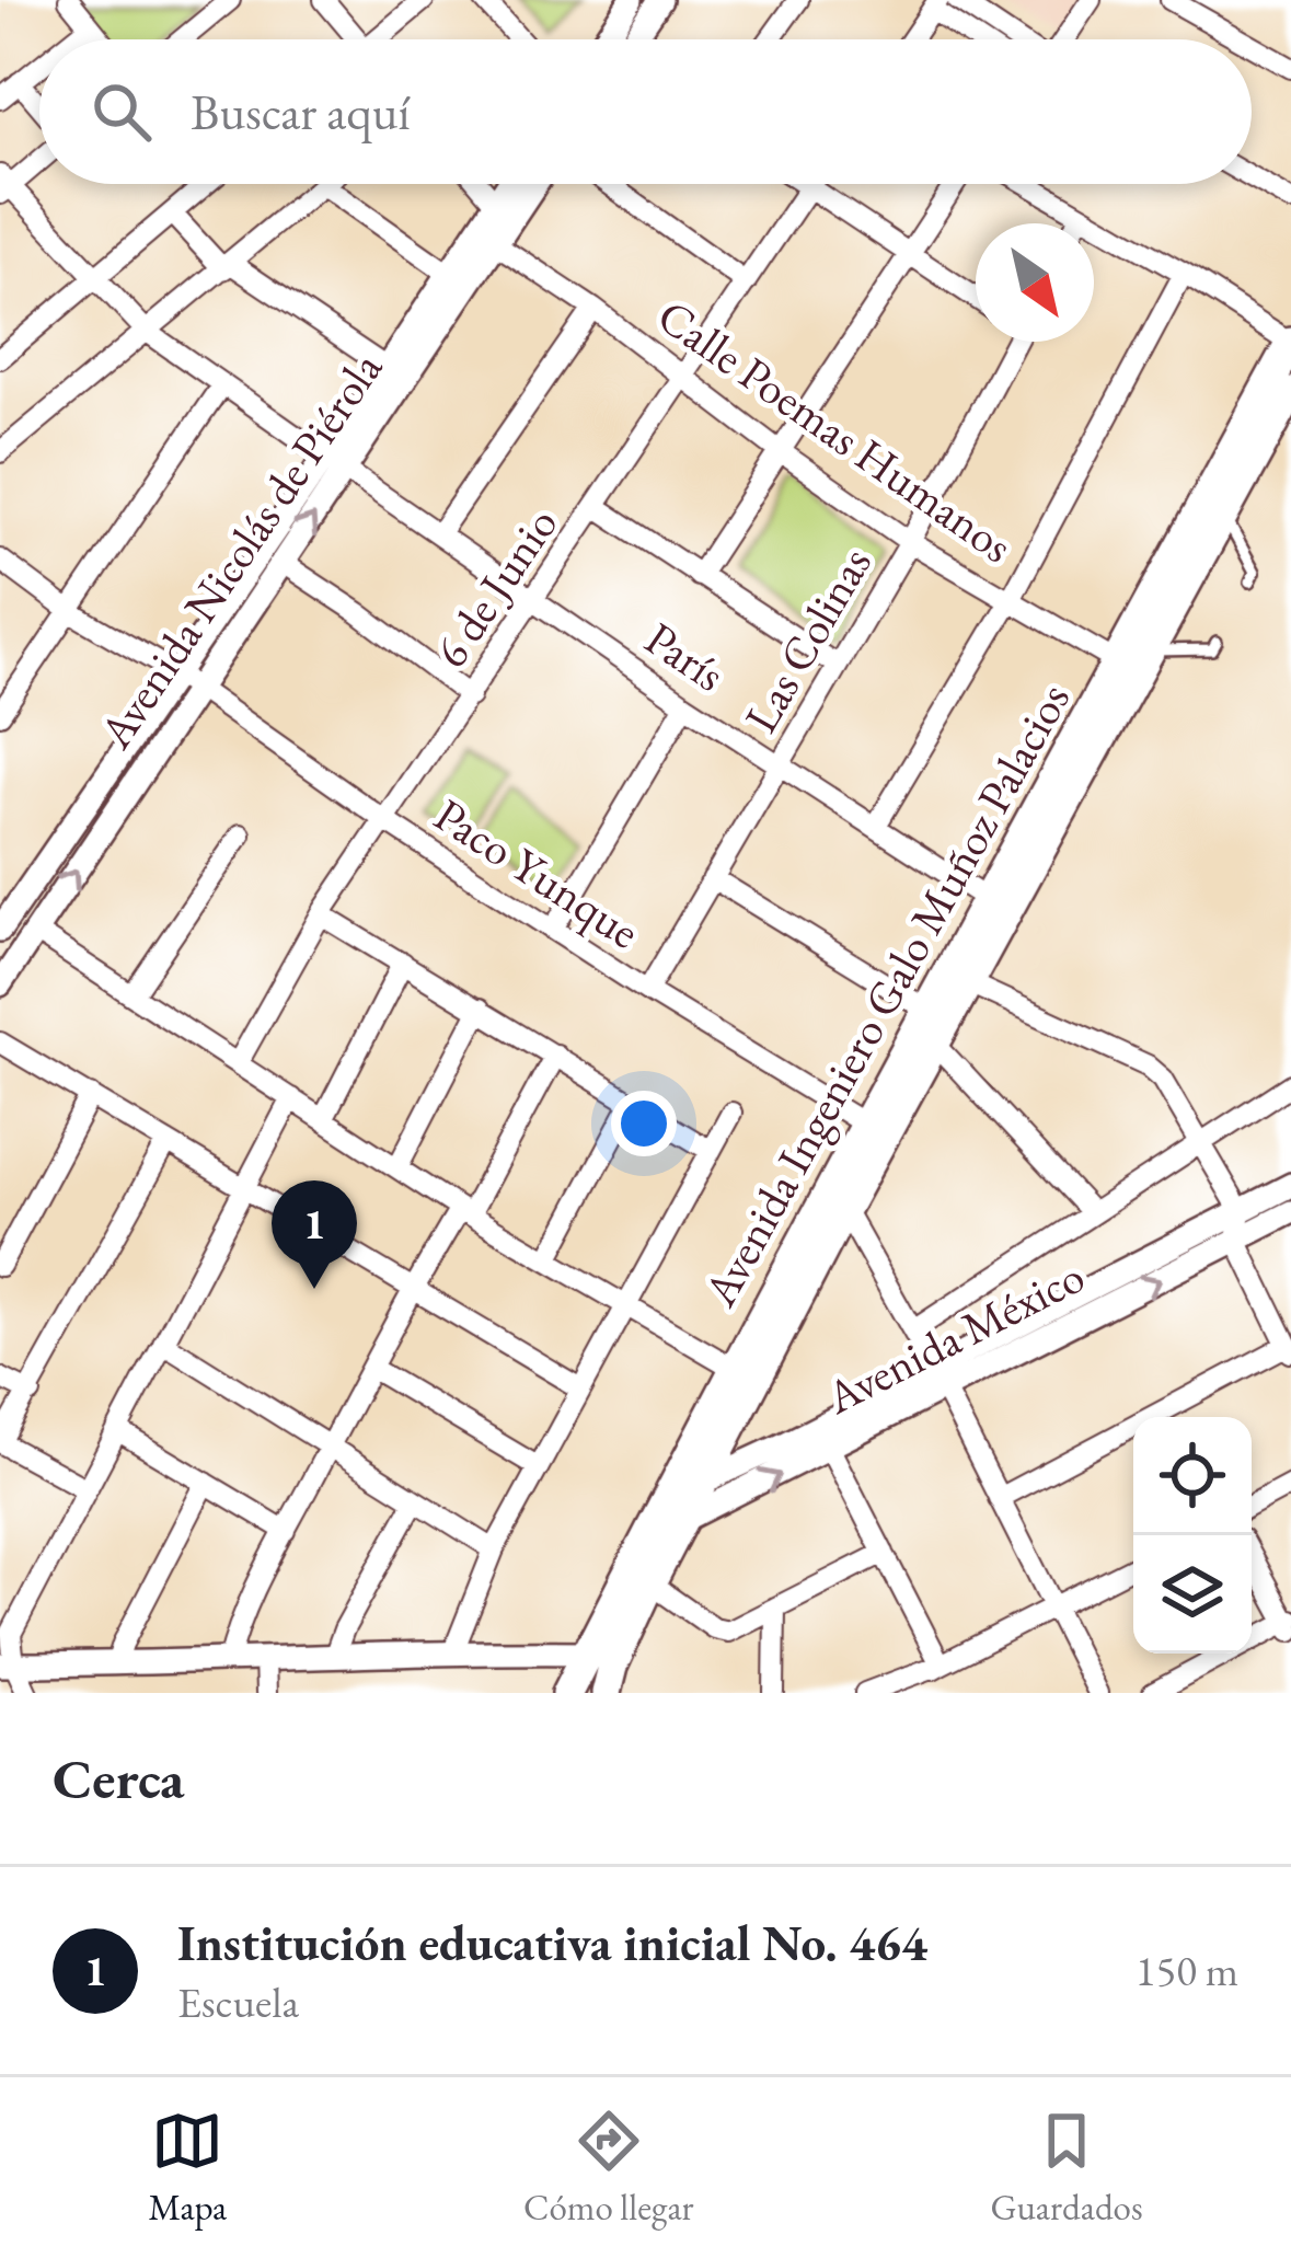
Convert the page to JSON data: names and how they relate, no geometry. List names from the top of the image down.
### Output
{
  "streets": {
    "main road": ["Avenida Ingeniero Galo Muñoz Palacios"],
    "street": [
      "Calle Poemas Humanos",
      "Avenida Nicolás de Piérola",
      "6 de Junio",
      "Las Colinas",
      "París",
      "Paco Yunque",
      "Avenida México"
    ]
  },
  "crossings": [
    ["Calle Poemas Humanos", "Avenida Nicolás de Piérola"],
    ["Calle Poemas Humanos", "6 de Junio"],
    ["Calle Poemas Humanos", "Las Colinas"],
    ["Calle Poemas Humanos", "Avenida Ingeniero Galo Muñoz Palacios"],
    ["Avenida Nicolás de Piérola", "París"],
    ["Avenida Nicolás de Piérola", "Paco Yunque"],
    ["6 de Junio", "París"],
    ["6 de Junio", "Paco Yunque"],
    ["Las Colinas", "París"],
    ["Las Colinas", "Paco Yunque"],
    ["París", "Avenida Ingeniero Galo Muñoz Palacios"],
    ["Paco Yunque", "Avenida Ingeniero Galo Muñoz Palacios"],
    ["Avenida Ingeniero Galo Muñoz Palacios", "Avenida México"]
  ],
  "north": "bottom right",
  "page": {
    "search": "Buscar aquí",
    "pins": "1",
    "heading": "Cerca",
    "list": [
      {
        "mark": "1",
        "name": "Institución educativa inicial No. 464",
        "note": "Escuela",
        "value": "150 m"
      }
    ],
    "nav": ["Mapa", "Cómo llegar", "Guardados"]
  }
}
